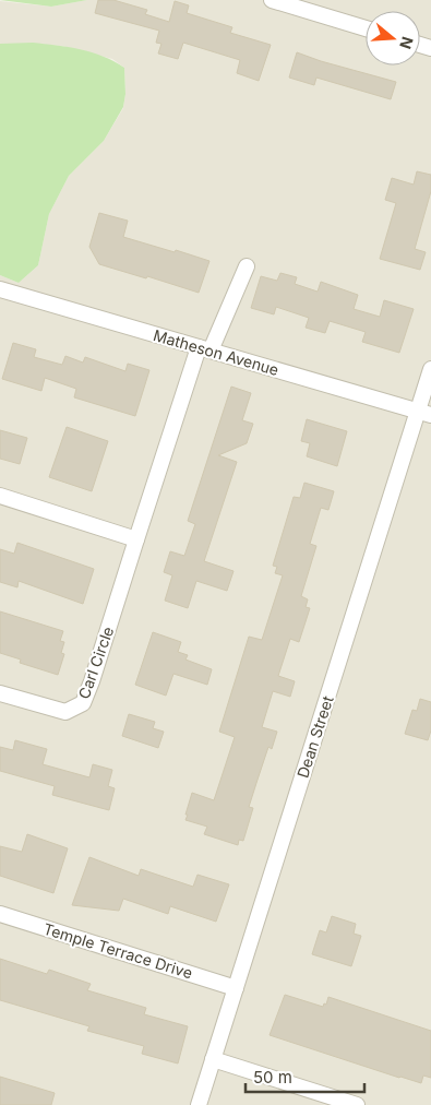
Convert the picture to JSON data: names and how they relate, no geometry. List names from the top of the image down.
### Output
{
  "streets": {
    "street": [
      "Matheson Avenue",
      "Carl Circle",
      "Dean Street",
      "Temple Terrace Drive"
    ]
  },
  "crossings": [
    ["Matheson Avenue", "Carl Circle"],
    ["Matheson Avenue", "Dean Street"],
    ["Dean Street", "Temple Terrace Drive"]
  ],
  "scale_bar": "50 m",
  "north": "right"
}
